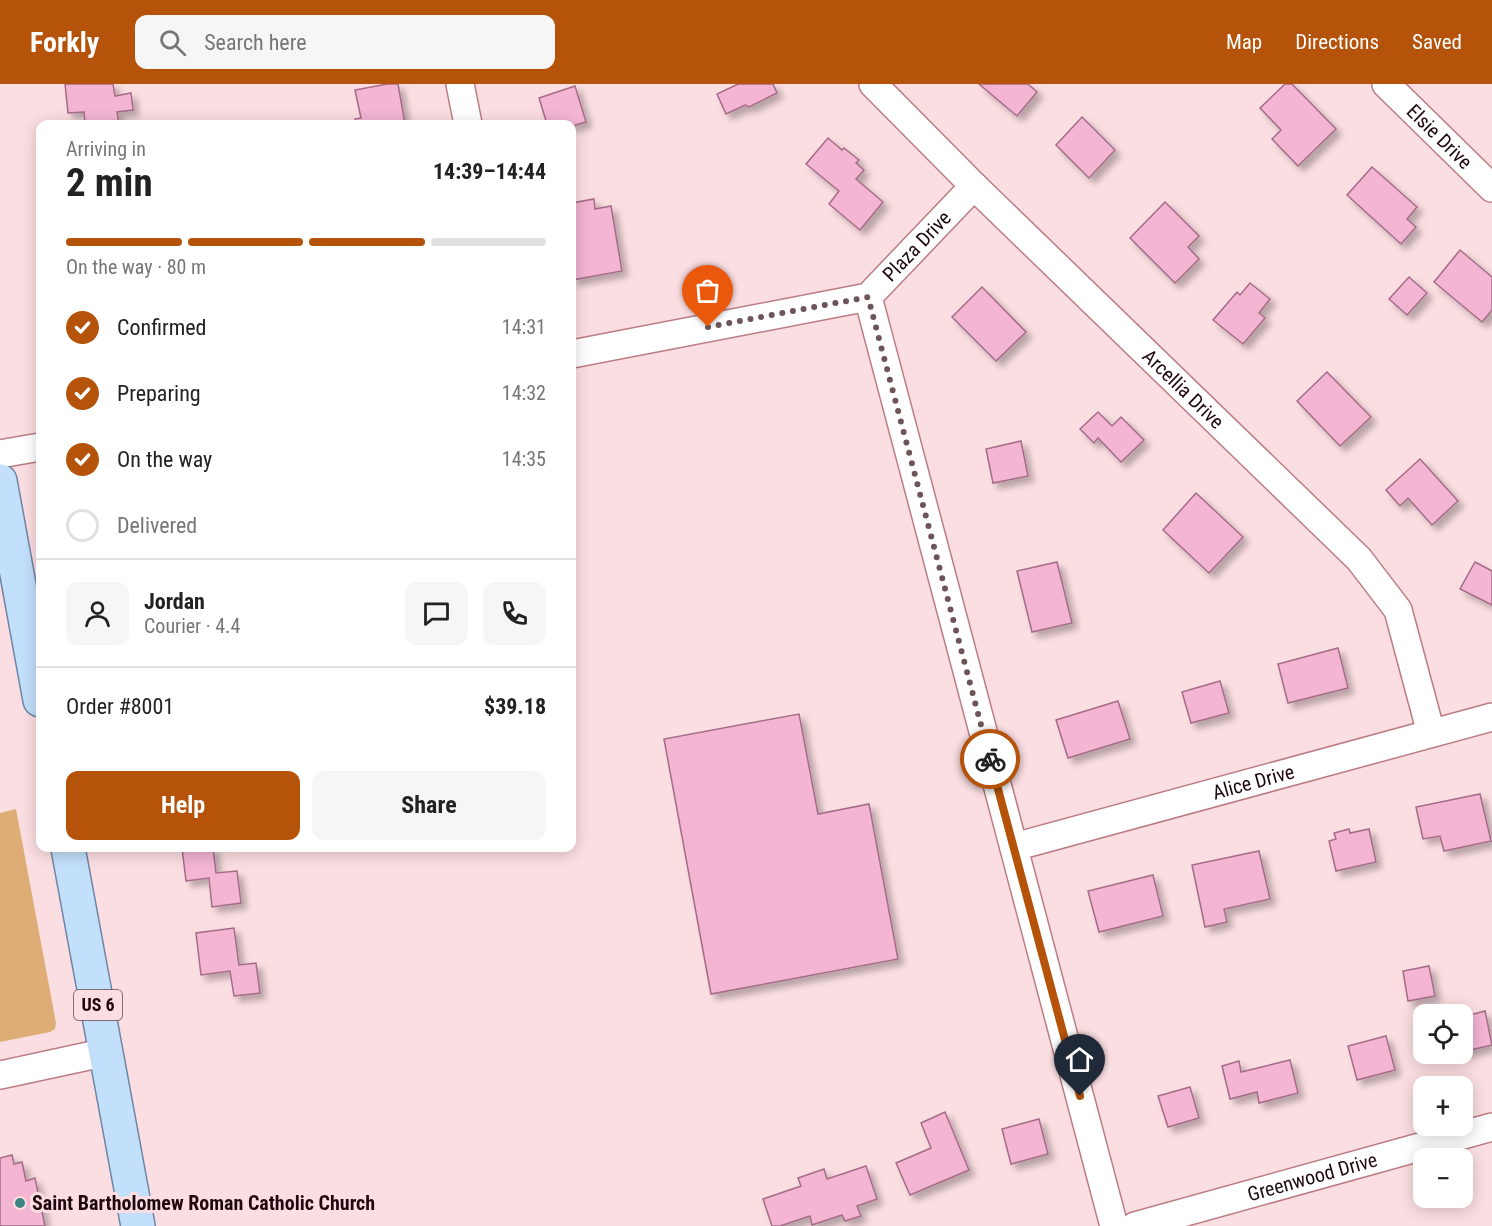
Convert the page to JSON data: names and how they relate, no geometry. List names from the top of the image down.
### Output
{
  "streets": {
    "main road": ["US 6"],
    "street": [
      "Elsie Drive",
      "Plaza Drive",
      "Arcellia Drive",
      "Alice Drive",
      "Greenwood Drive"
    ]
  },
  "crossings": [
    ["Plaza Drive", "Arcellia Drive"],
    ["Arcellia Drive", "Alice Drive"]
  ],
  "places": ["Saint Bartholomew Roman Catholic Church"],
  "page": {
    "header": "Forkly",
    "search": "Search here",
    "nav": ["Map", "Directions", "Saved"],
    "heading": ["2 min", "Arriving in", "14:39–14:44"],
    "panel": [
      "Jordan",
      "Courier · 4.4",
      "Order #8001",
      "$39.18"
    ],
    "bar": "On the way · 80 m",
    "list": [
      ["Confirmed", "14:31"],
      ["Preparing", "14:32"],
      ["On the way", "14:35"],
      "Delivered"
    ],
    "buttons": ["Help", "Share"],
    "map_buttons": ["+", "−"]
  }
}
